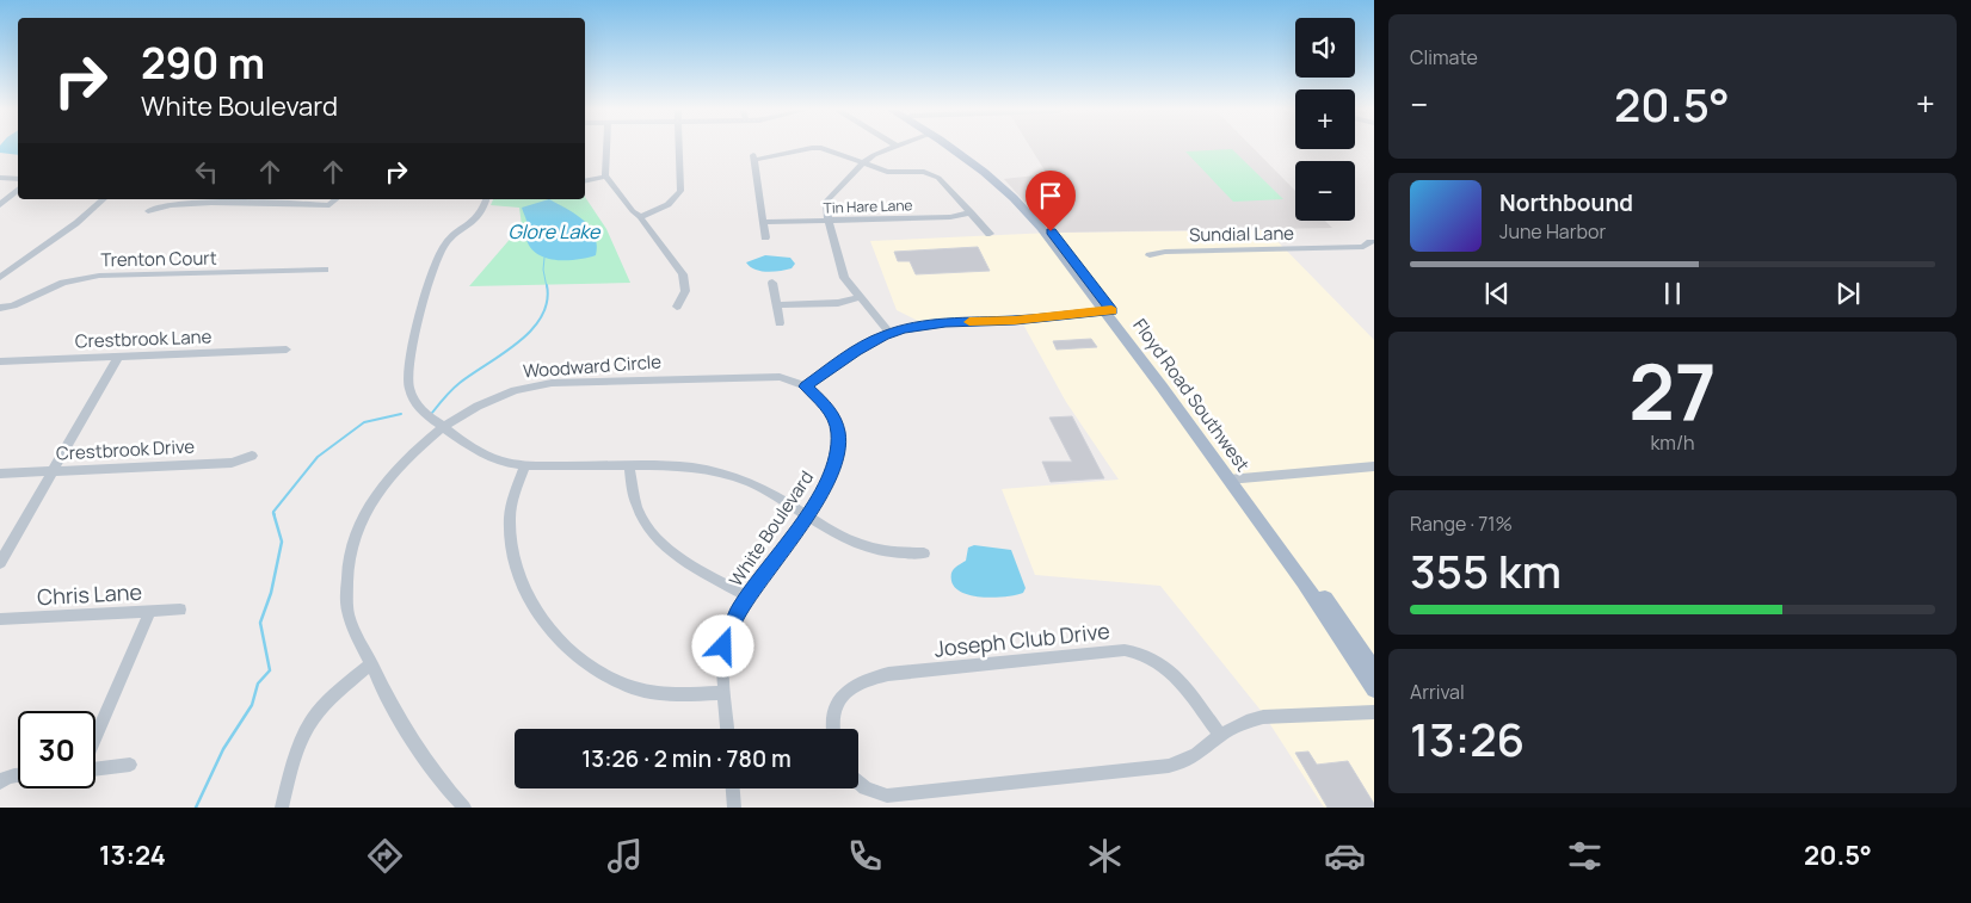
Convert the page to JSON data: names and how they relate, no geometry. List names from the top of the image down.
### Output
{
  "streets": {
    "main road": ["Floyd Road Southwest"],
    "street": [
      "Tin Hare Lane",
      "Sundial Lane",
      "Trenton Court",
      "Crestbrook Lane",
      "Woodward Circle",
      "Crestbrook Drive",
      "White Boulevard",
      "Chris Lane",
      "Joseph Club Drive"
    ]
  },
  "crossings": [
    ["Woodward Circle", "White Boulevard"]
  ],
  "water": ["Glore Lake"],
  "page": {
    "tile": [
      "Climate",
      ["27", "km/h"],
      ["Range · 71%", "355 km"],
      ["Arrival", "13:26"]
    ],
    "map_buttons": ["+", "−"],
    "turn": ["290 m", "White Boulevard"],
    "heat": ["−", "20.5°", "+"],
    "song": ["Northbound", "June Harbor"],
    "limit": "30",
    "trip": "13:26 · 2 min · 780 m",
    "tabs": ["13:24", "20.5°"]
  }
}
